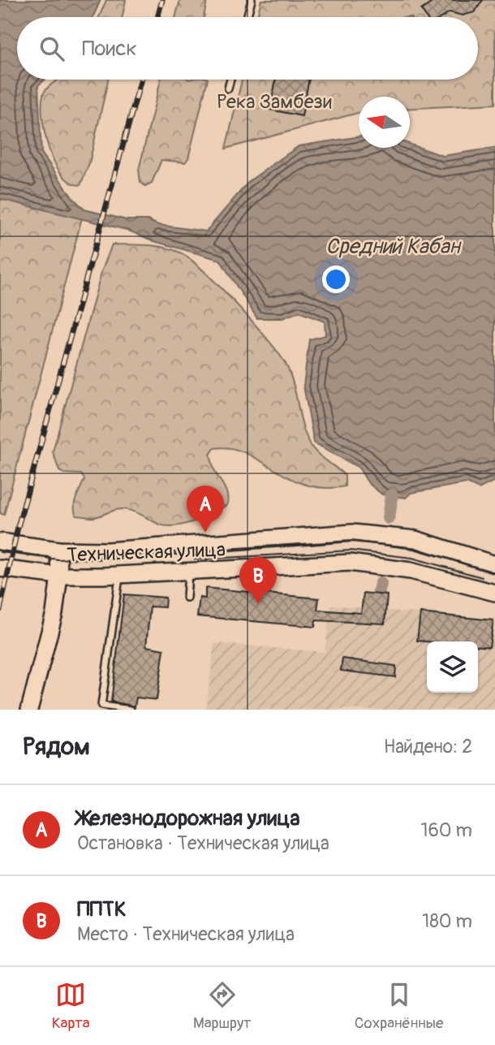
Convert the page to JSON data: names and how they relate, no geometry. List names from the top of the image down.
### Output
{
  "streets": {
    "main road": ["Техническая улица"]
  },
  "water": ["Средний Кабан"],
  "parks": ["Река Замбези"],
  "north": "left",
  "page": {
    "search": "Поиск",
    "pins": ["A", "B"],
    "heading": ["Рядом", "Найдено: 2"],
    "list": [
      {
        "mark": "A",
        "name": "Железнодорожная улица",
        "note": "Остановка · Техническая улица",
        "value": "160 m"
      },
      {
        "mark": "B",
        "name": "ППТК",
        "note": "Место · Техническая улица",
        "value": "180 m"
      }
    ],
    "nav": ["Карта", "Маршрут", "Сохранённые"]
  }
}
